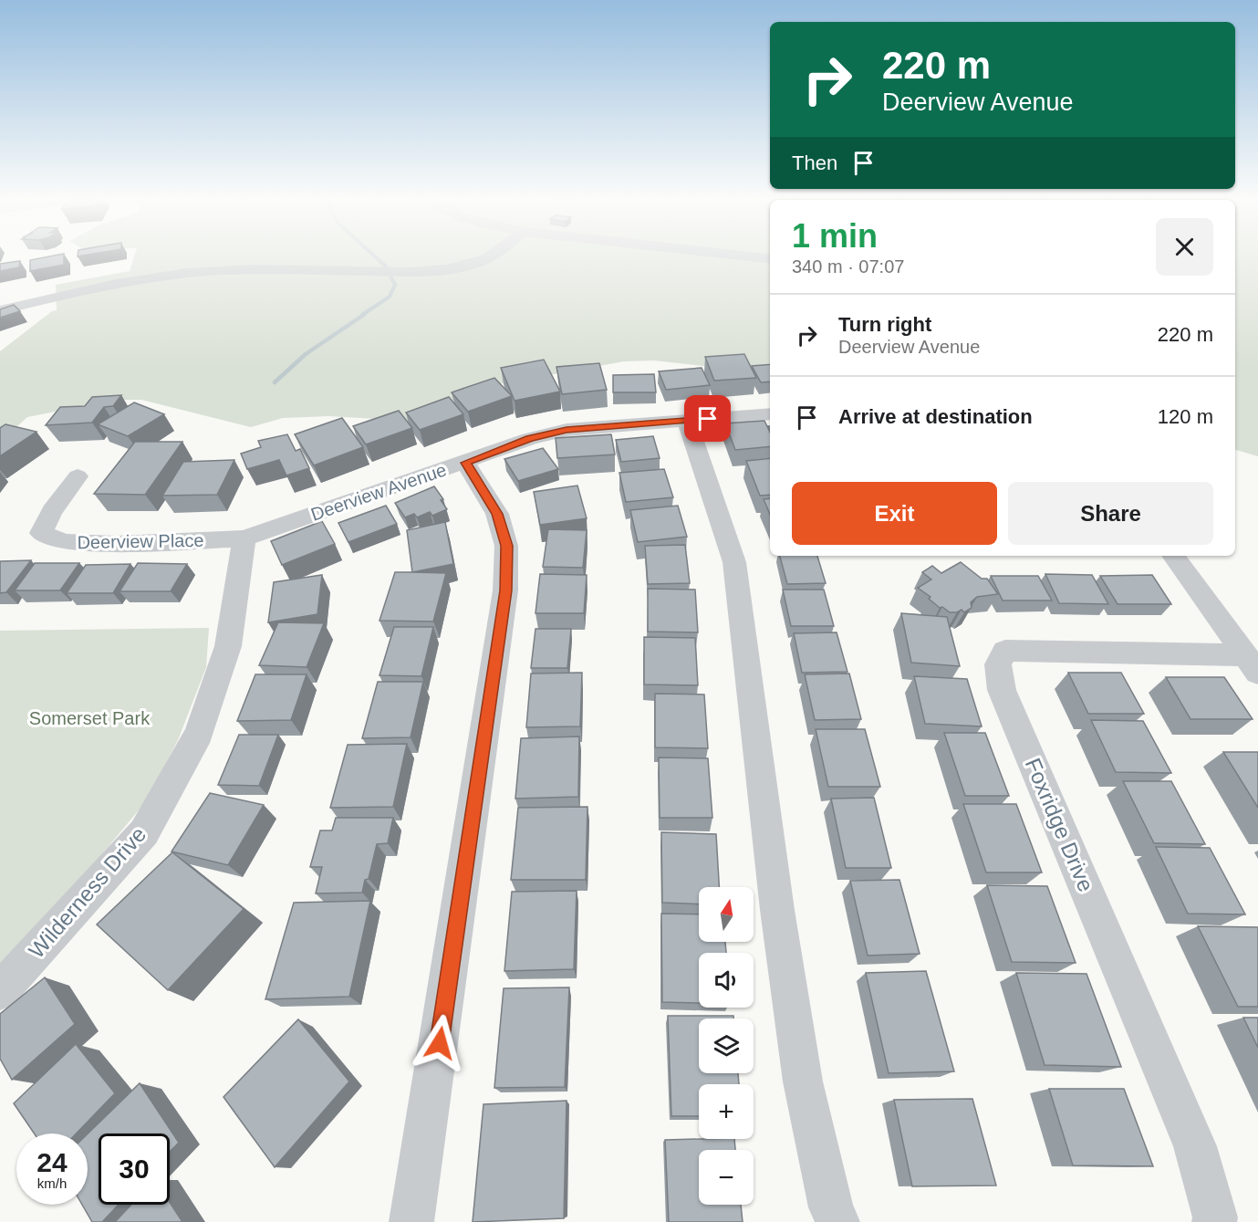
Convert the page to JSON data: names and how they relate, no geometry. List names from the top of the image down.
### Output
{
  "streets": {
    "street": [
      "Deerview Avenue",
      "Deerview Place",
      "Foxridge Drive",
      "Wilderness Drive"
    ]
  },
  "crossings": [
    ["Deerview Avenue", "Deerview Place"],
    ["Deerview Avenue", "Wilderness Drive"],
    ["Deerview Place", "Wilderness Drive"]
  ],
  "parks": ["Somerset Park"],
  "north": "top",
  "page": {
    "turn": ["220 m", "Deerview Avenue"],
    "then": "Then",
    "heading": ["1 min", "340 m · 07:07"],
    "list": [
      {
        "name": "Turn right",
        "note": "Deerview Avenue",
        "value": "220 m"
      },
      {
        "name": "Arrive at destination",
        "value": "120 m"
      }
    ],
    "buttons": ["Exit", "Share"],
    "map_buttons": ["+", "−"],
    "speed": "24 km/h",
    "limit": "30"
  }
}
